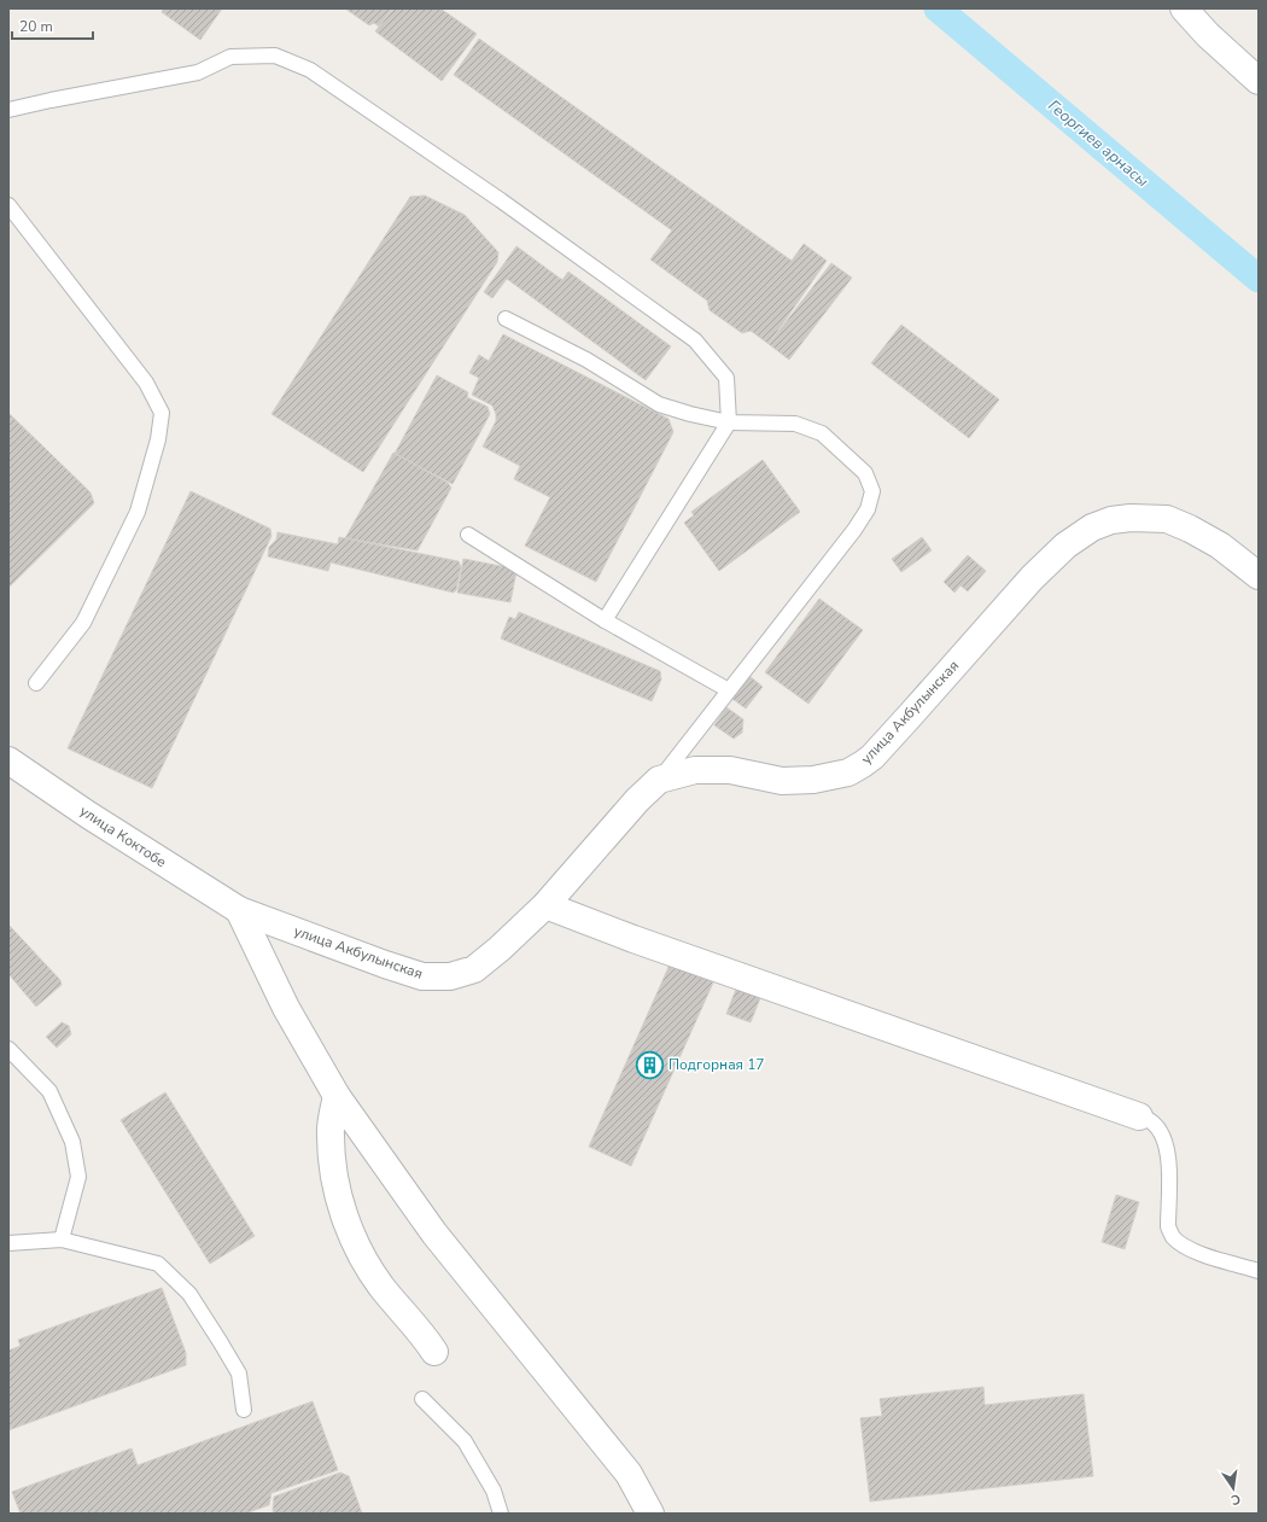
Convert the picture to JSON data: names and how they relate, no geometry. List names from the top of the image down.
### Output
{
  "streets": {
    "street": ["улица Акбулынская", "улица Коктобе"]
  },
  "crossings": [
    ["улица Акбулынская", "улица Коктобе"]
  ],
  "water": ["Георгиев арнасы"],
  "places": {
    "building": ["Подгорная 17"]
  },
  "scale_bar": "20 m",
  "north": "bottom"
}
